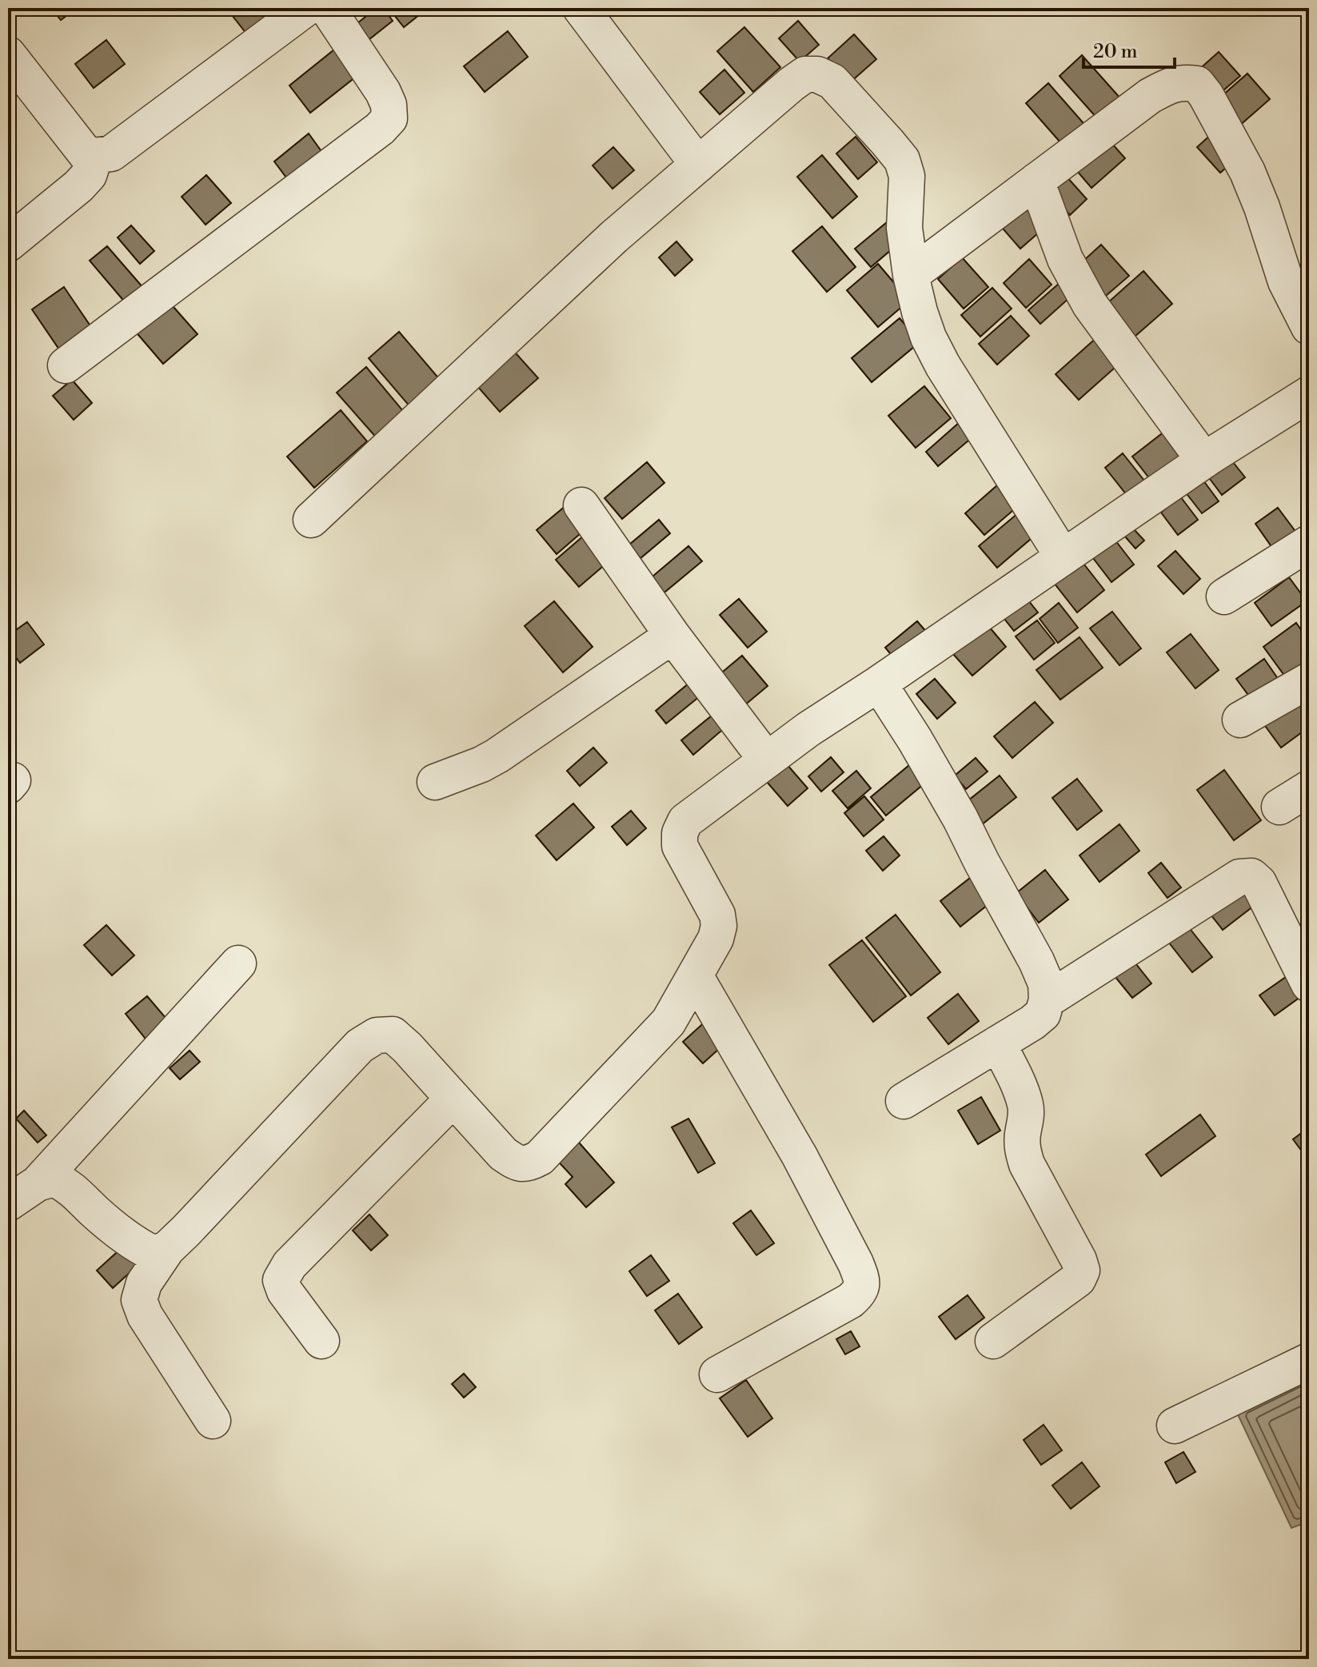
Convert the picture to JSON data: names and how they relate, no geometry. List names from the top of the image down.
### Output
{
  "scale_bar": "20 m"
}
